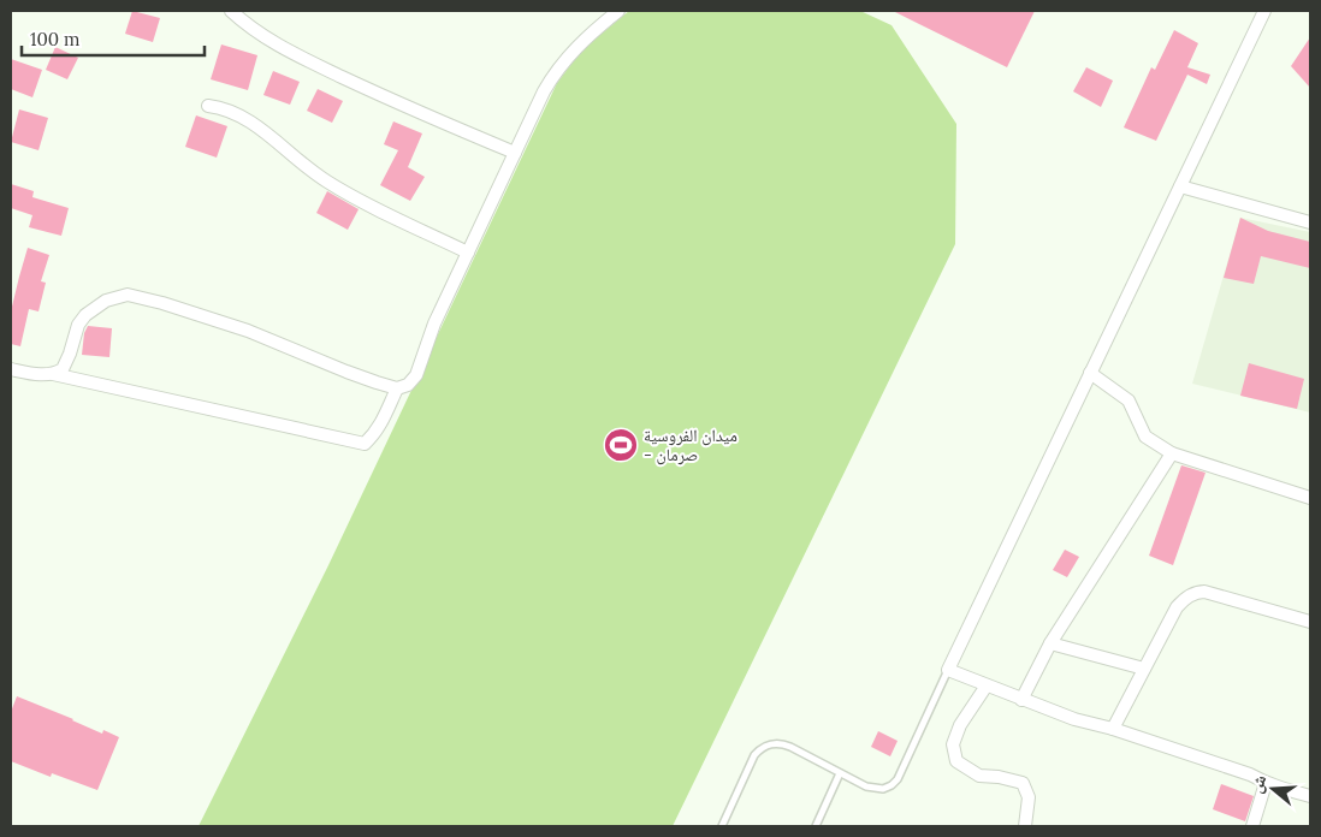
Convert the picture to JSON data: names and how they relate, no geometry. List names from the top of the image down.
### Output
{
  "places": {
    "sports": ["ميدان الفروسية - صرمان"]
  },
  "scale_bar": "100 m",
  "north": "left"
}
